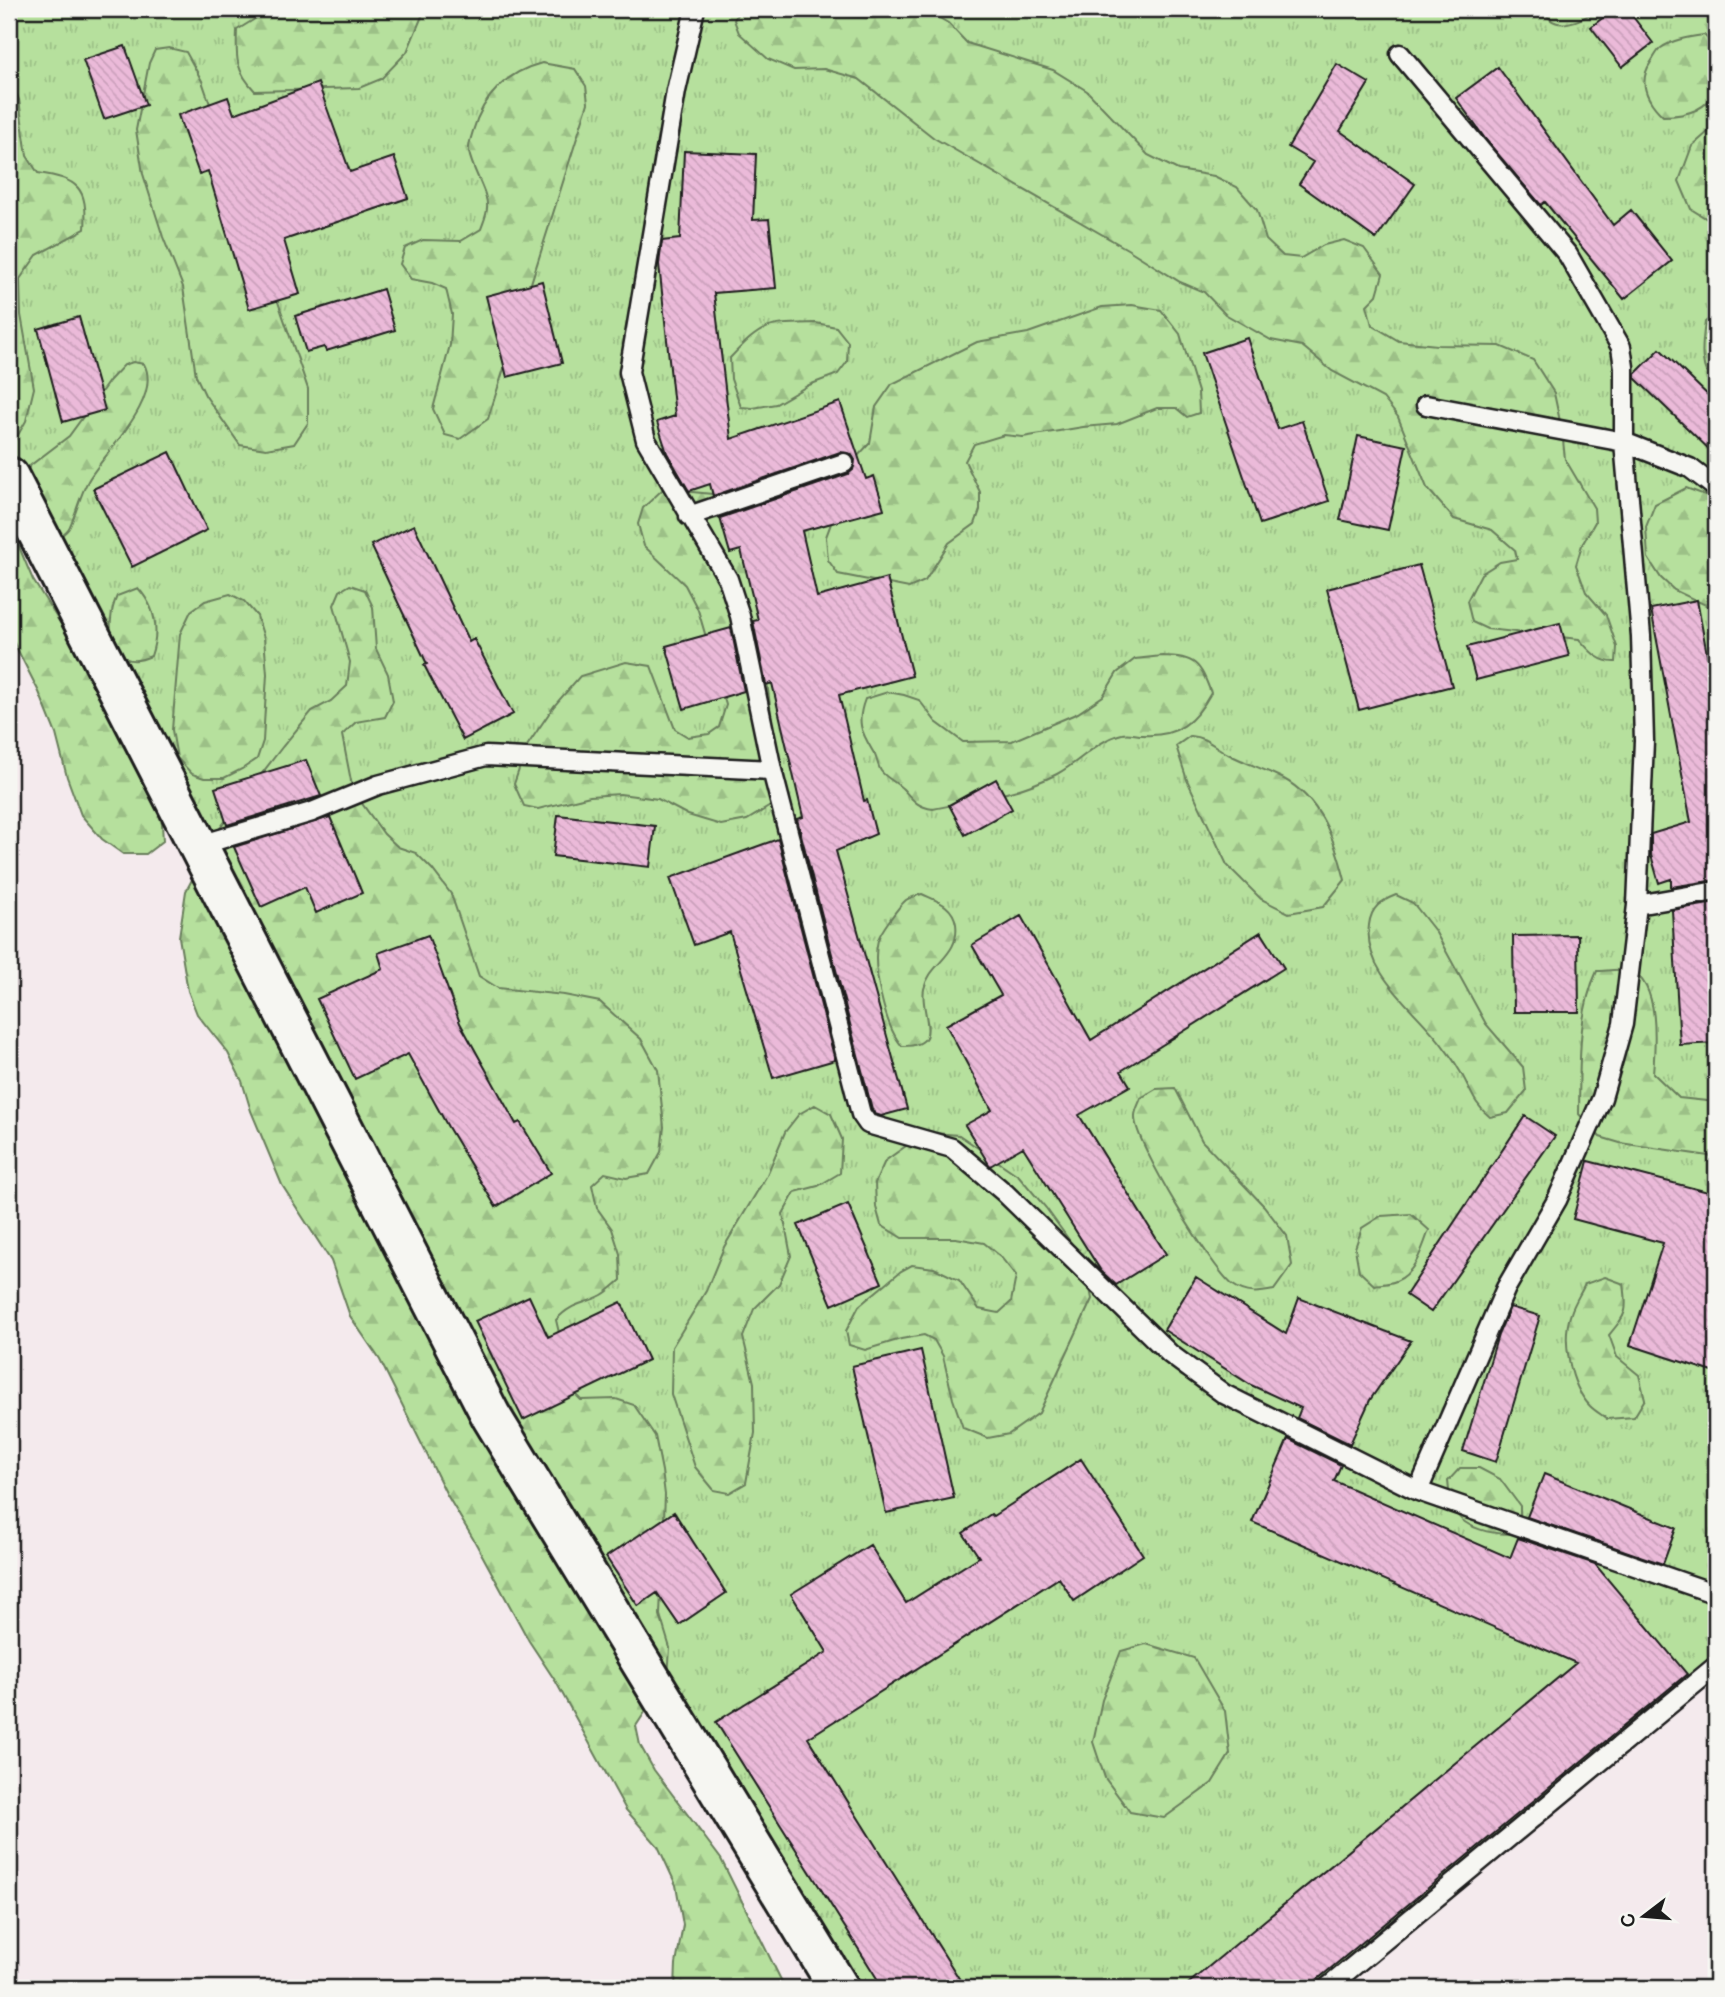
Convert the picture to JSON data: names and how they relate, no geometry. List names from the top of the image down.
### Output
{
  "north": "left"
}
